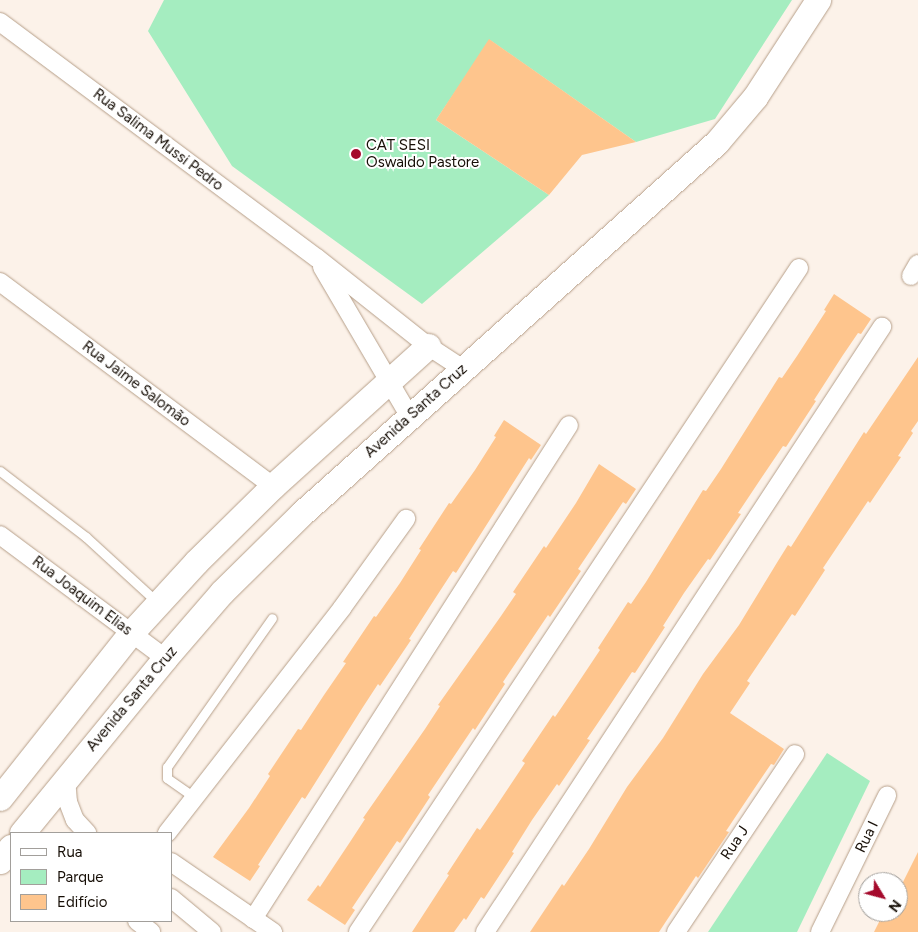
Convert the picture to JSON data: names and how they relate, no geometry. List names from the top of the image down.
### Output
{
  "streets": {
    "street": [
      "Rua Salima Mussi Pedro",
      "Rua Jaime Salomão",
      "Avenida Santa Cruz",
      "Rua Joaquim Elias",
      "Rua I",
      "Rua J"
    ]
  },
  "crossings": [
    ["Rua Salima Mussi Pedro", "Avenida Santa Cruz"],
    ["Avenida Santa Cruz", "Rua Joaquim Elias"]
  ],
  "places": ["CAT SESI Oswaldo Pastore"],
  "legend": ["Rua", "Parque", "Edifício"],
  "north": "bottom right"
}
